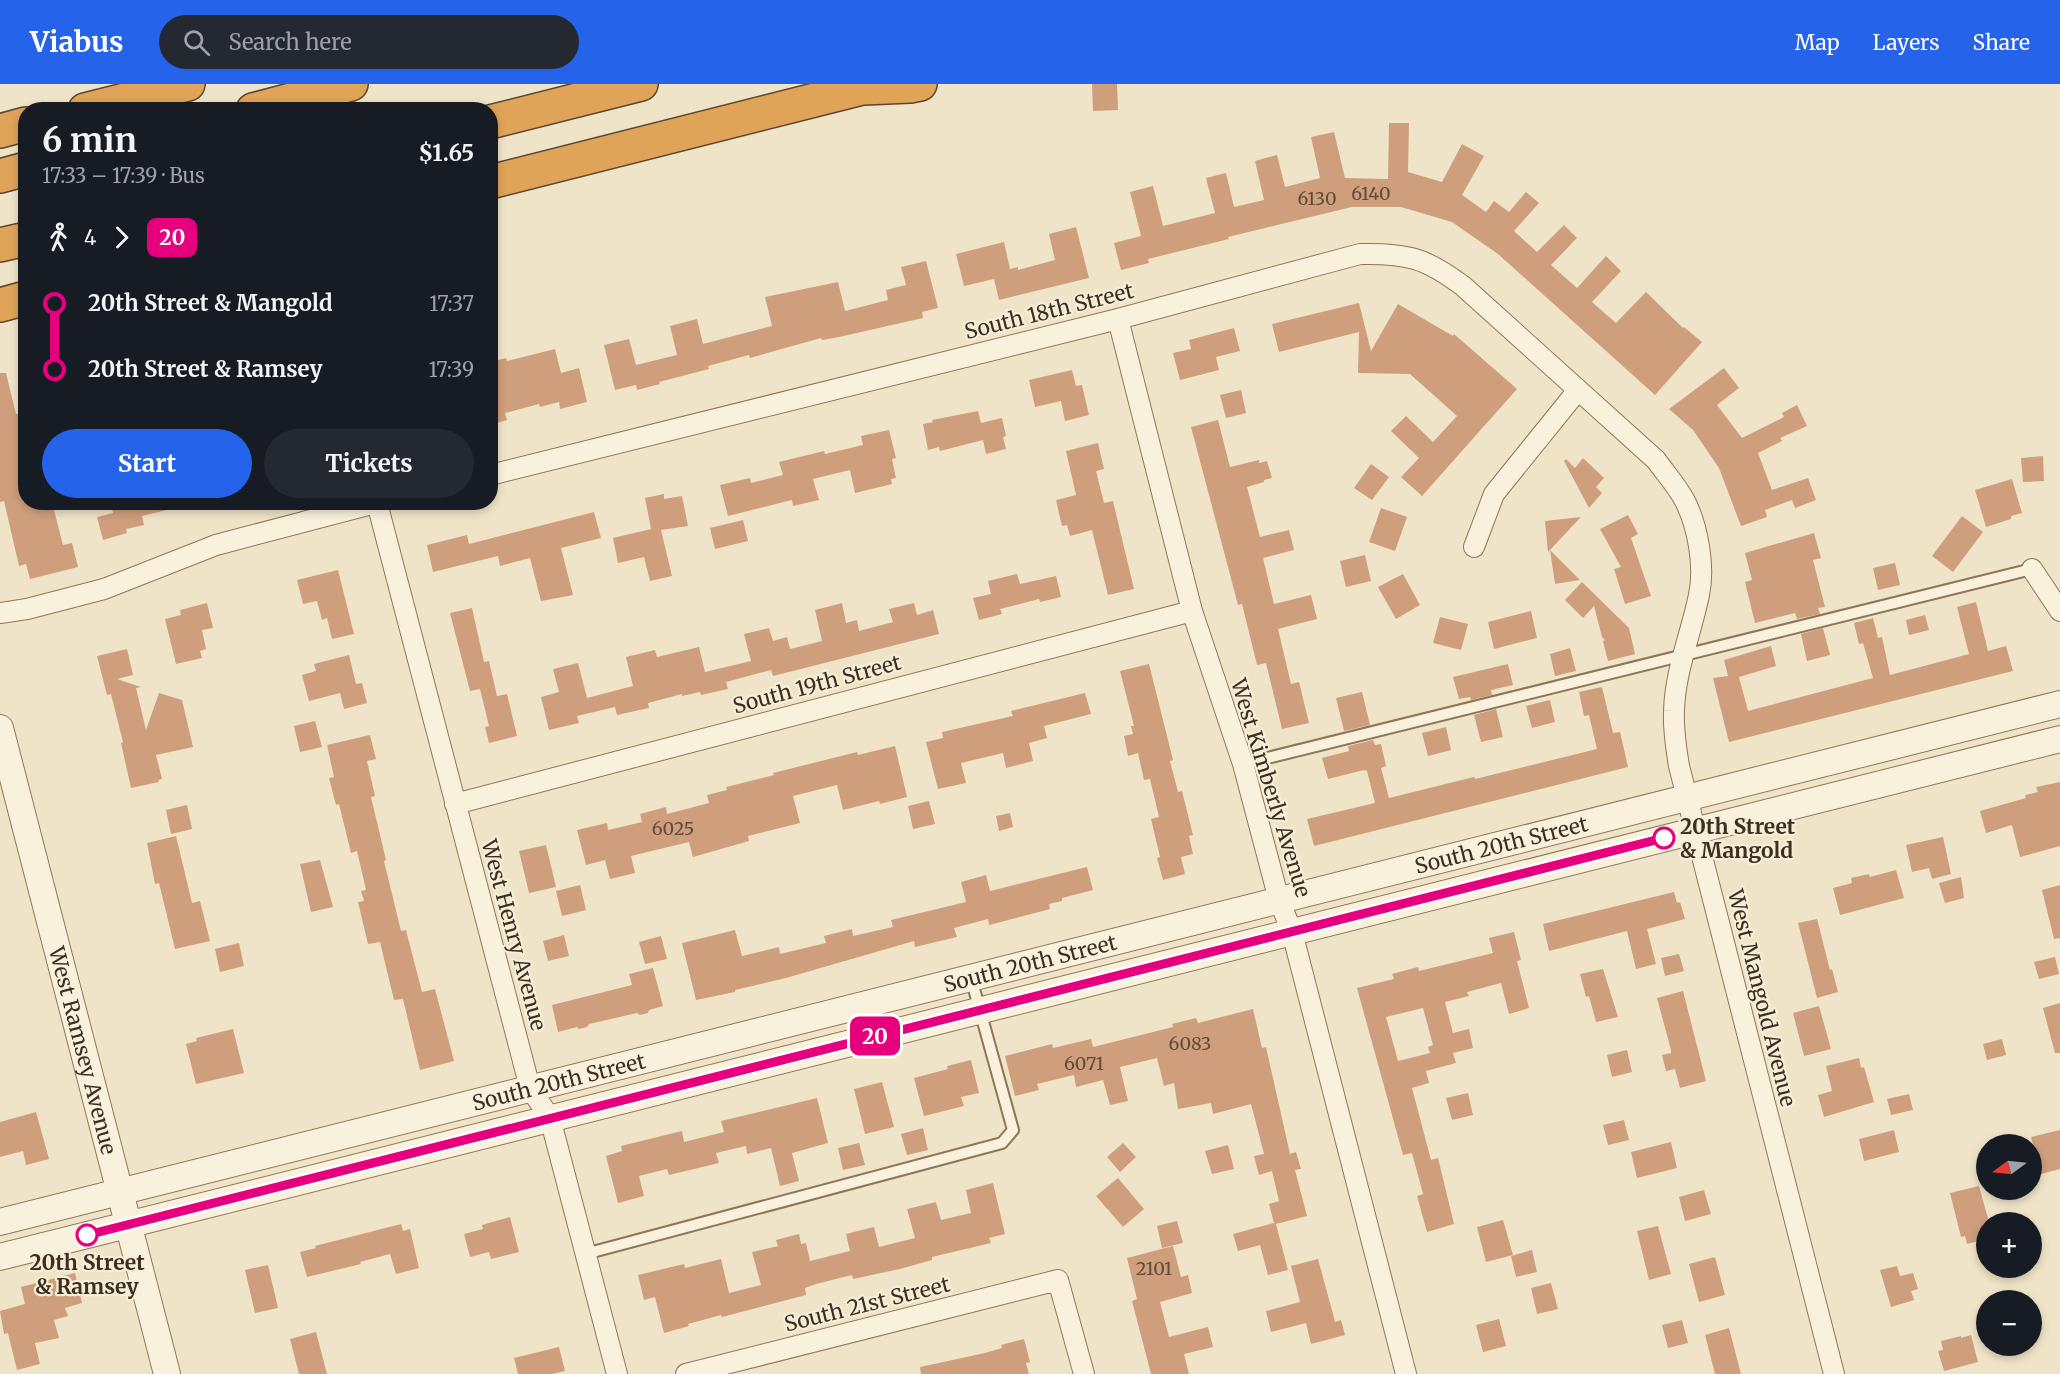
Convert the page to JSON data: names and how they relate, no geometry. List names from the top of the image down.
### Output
{
  "streets": {
    "street": [
      "South 18th Street",
      "South 19th Street",
      "West Kimberly Avenue",
      "South 20th Street",
      "West Henry Avenue",
      "West Mangold Avenue",
      "West Ramsey Avenue",
      "South 21st Street"
    ]
  },
  "crossings": [
    ["South 18th Street", "West Kimberly Avenue"],
    ["South 18th Street", "West Mangold Avenue"],
    ["South 19th Street", "West Kimberly Avenue"],
    ["South 19th Street", "West Henry Avenue"],
    ["West Kimberly Avenue", "South 20th Street"],
    ["South 20th Street", "West Henry Avenue"],
    ["South 20th Street", "West Mangold Avenue"],
    ["South 20th Street", "West Ramsey Avenue"]
  ],
  "places": ["20th Street & Mangold", "20th Street & Ramsey"],
  "lines": ["bus line 20"],
  "house_numbers": [
    "6140",
    "6130",
    "6025",
    "6083",
    "6071",
    "2101"
  ],
  "north": "left",
  "page": {
    "header": "Viabus",
    "search": "Search here",
    "nav": ["Map", "Layers", "Share"],
    "on_map": "20",
    "heading": ["6 min", "17:33 – 17:39 · Bus", "$1.65"],
    "legs": ["4", "20"],
    "list": [
      {
        "name": "20th Street & Mangold",
        "value": "17:37"
      },
      {
        "name": "20th Street & Ramsey",
        "value": "17:39"
      }
    ],
    "buttons": ["Start", "Tickets"],
    "map_buttons": ["+", "−"]
  }
}
